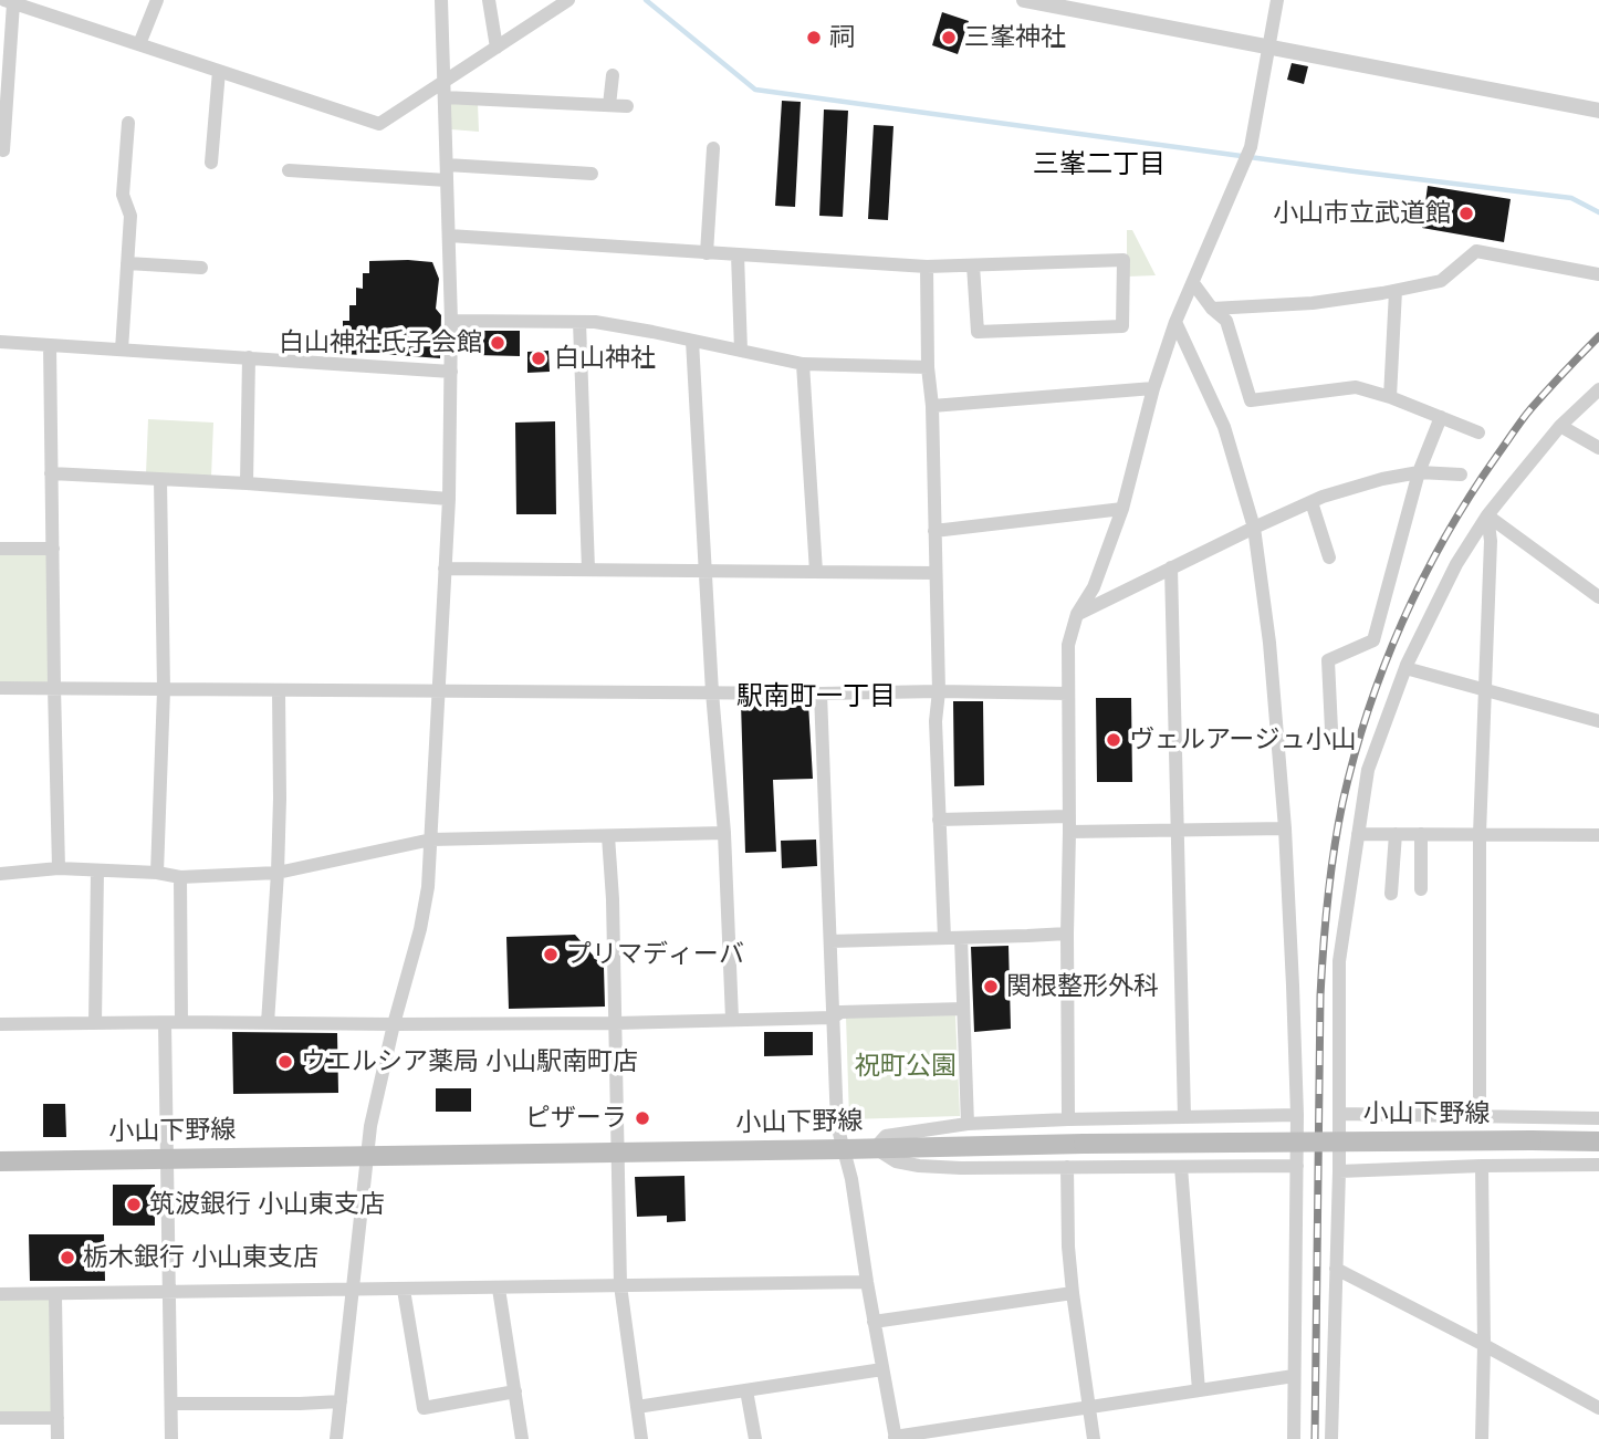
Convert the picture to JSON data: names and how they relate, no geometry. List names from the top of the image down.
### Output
{
  "streets": {
    "main road": ["小山下野線"]
  },
  "districts": ["三峯二丁目", "駅南町一丁目"],
  "parks": ["祝町公園"],
  "places": [
    "祠",
    "三峯神社",
    "小山市立武道館",
    "白山神社氏子会館",
    "白山神社",
    "ヴェルアージュ小山",
    "プリマディーバ",
    "関根整形外科",
    "ウエルシア薬局 小山駅南町店",
    "ピザーラ",
    "筑波銀行 小山東支店",
    "栃木銀行 小山東支店"
  ]
}
